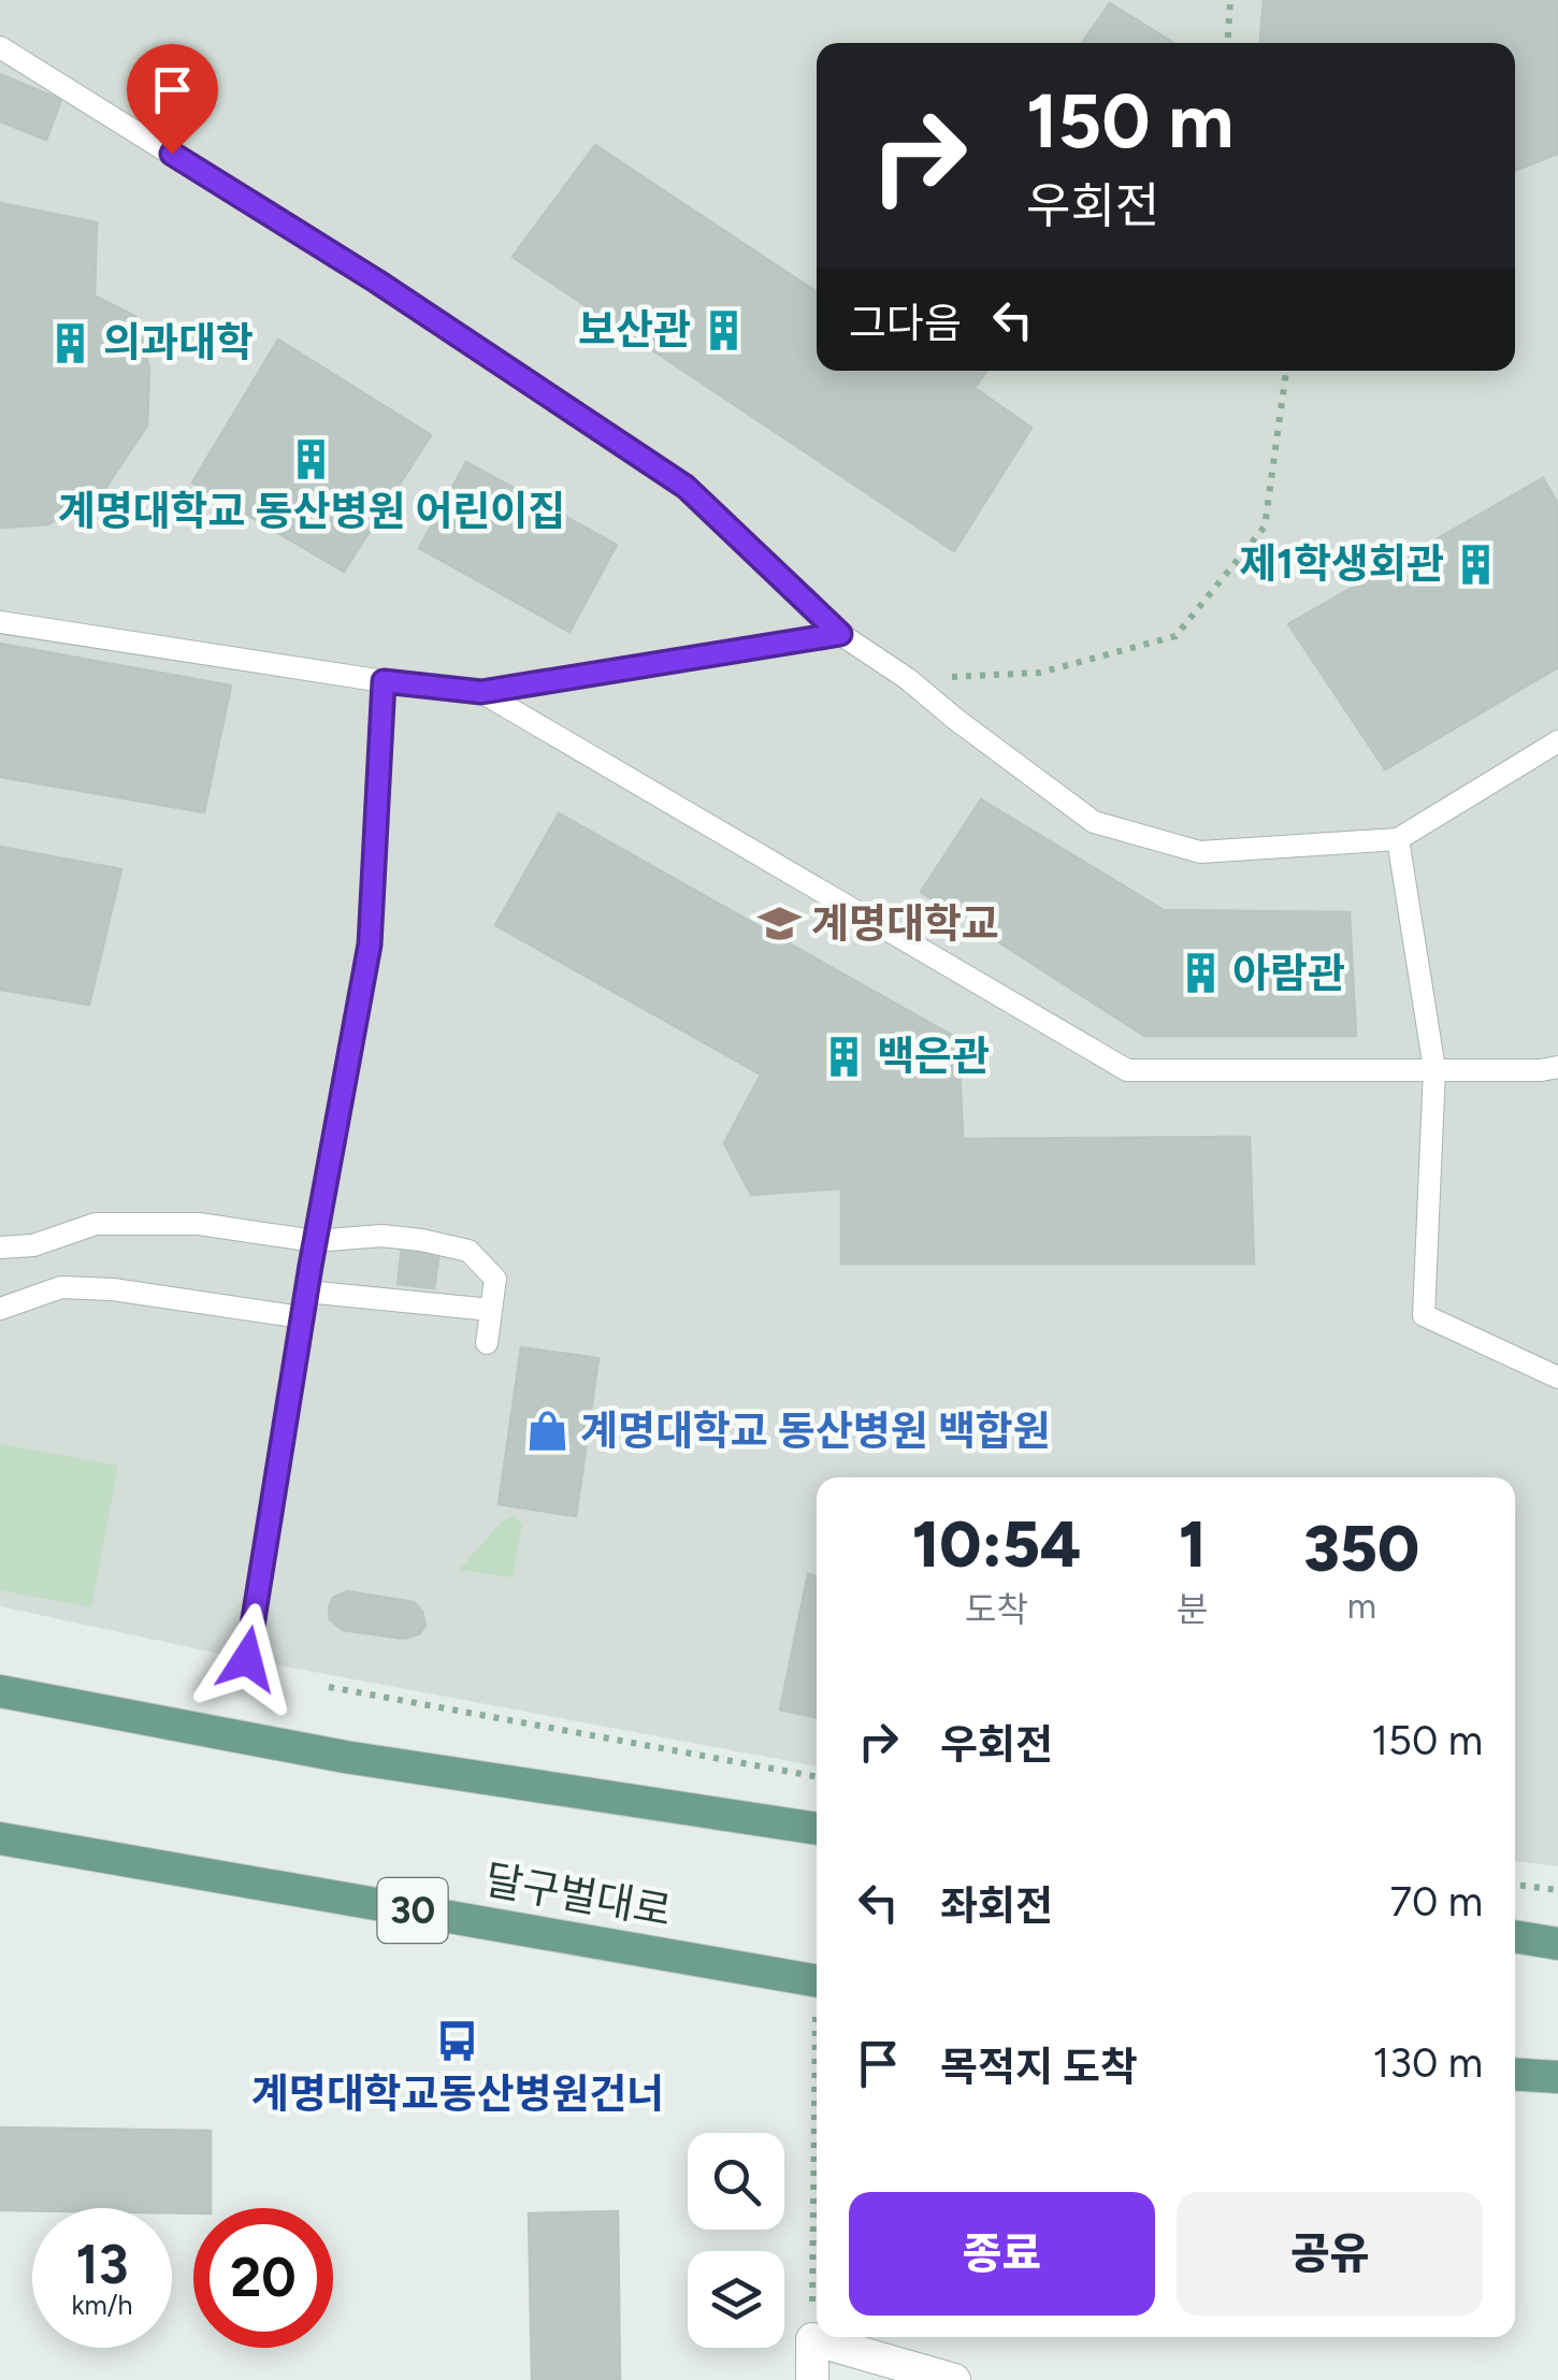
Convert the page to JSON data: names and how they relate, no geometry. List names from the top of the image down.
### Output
{
  "streets": {
    "main road": ["달구벌대로", "30"]
  },
  "places": {
    "building": [
      "보산관",
      "의과대학",
      "계명대학교 동산병원 어린이집",
      "제1학생회관",
      "아람관",
      "백은관"
    ],
    "school or university": ["계명대학교"],
    "shop": ["계명대학교 동산병원 백합원"],
    "bus stop": ["계명대학교동산병원건너"]
  },
  "page": {
    "turn": ["150 m", "우회전"],
    "then": "그다음",
    "eta": [
      "10:54",
      "도착",
      "1",
      "분",
      "350",
      "m"
    ],
    "list": [
      {
        "name": "우회전",
        "value": "150 m"
      },
      {
        "name": "좌회전",
        "value": "70 m"
      },
      {
        "name": "목적지 도착",
        "value": "130 m"
      }
    ],
    "buttons": ["종료", "공유"],
    "speed": "13 km/h",
    "limit": "20"
  }
}
